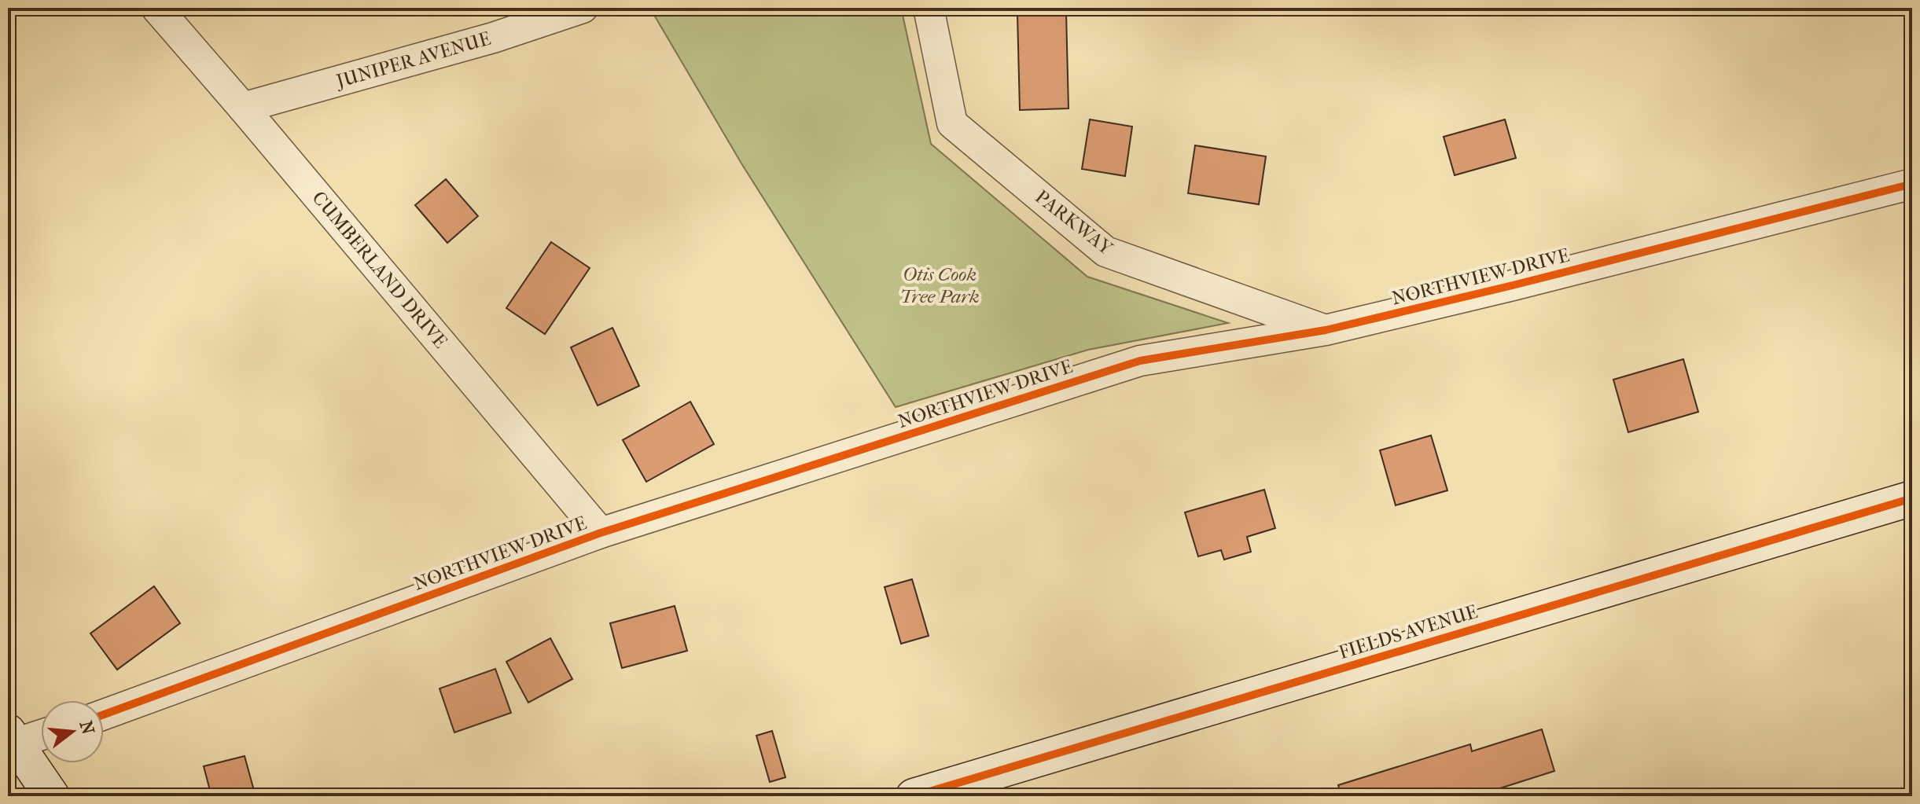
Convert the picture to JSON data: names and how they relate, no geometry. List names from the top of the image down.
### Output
{
  "streets": {
    "street": [
      "JUNIPER AVENUE",
      "PARKWAY",
      "CUMBERLAND DRIVE",
      "NORTHVIEW DRIVE",
      "FIELDS AVENUE"
    ]
  },
  "crossings": [
    ["JUNIPER AVENUE", "CUMBERLAND DRIVE"],
    ["PARKWAY", "NORTHVIEW DRIVE"],
    ["CUMBERLAND DRIVE", "NORTHVIEW DRIVE"]
  ],
  "parks": ["Otis Cook Tree Park"],
  "north": "right"
}
